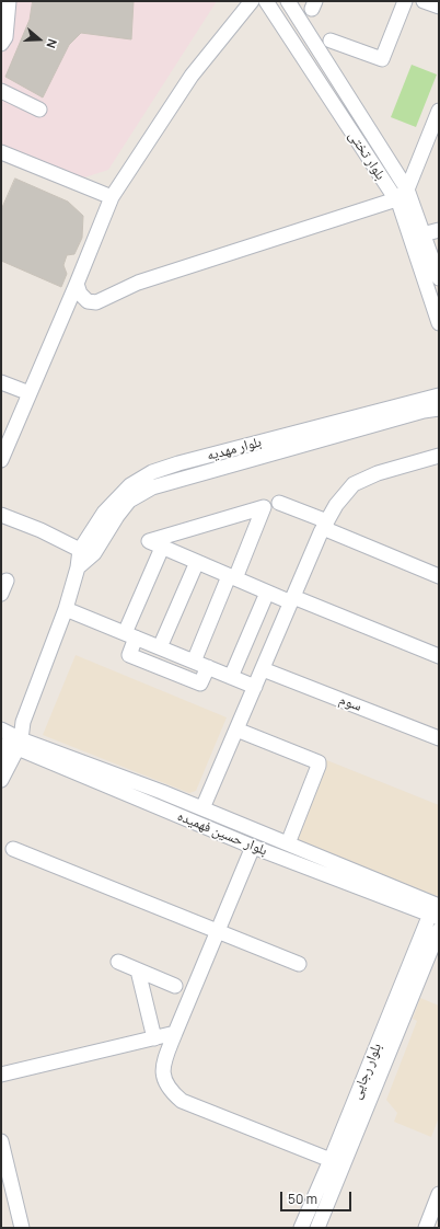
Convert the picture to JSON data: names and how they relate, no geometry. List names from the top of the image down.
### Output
{
  "streets": {
    "street": [
      "بلوار تختی",
      "بلوار مهدیه",
      "سوم",
      "بلوار حسین فهمیده",
      "بلوار رجایی"
    ]
  },
  "crossings": [
    ["بلوار مهدیه", "بلوار حسین فهمیده"],
    ["بلوار حسین فهمیده", "بلوار رجایی"]
  ],
  "scale_bar": "50 m",
  "north": "right"
}
